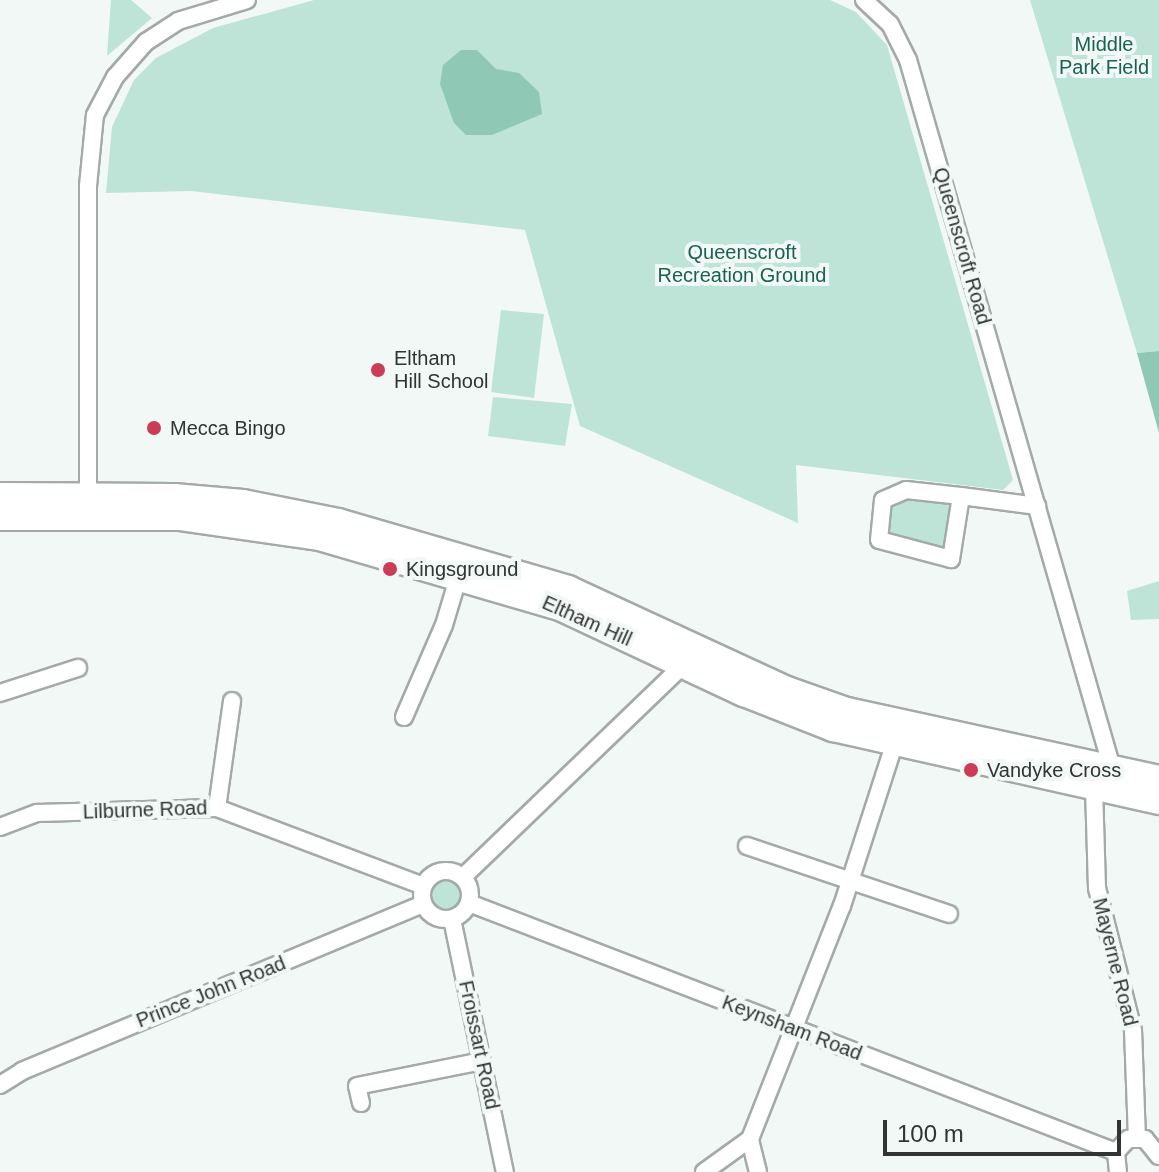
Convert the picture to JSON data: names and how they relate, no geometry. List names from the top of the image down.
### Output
{
  "streets": {
    "main road": ["Eltham Hill"],
    "street": [
      "Queenscroft Road",
      "Lilburne Road",
      "Mayerne Road",
      "Prince John Road",
      "Keynsham Road",
      "Froissart Road"
    ]
  },
  "crossings": [
    ["Queenscroft Road", "Eltham Hill"],
    ["Queenscroft Road", "Mayerne Road"],
    ["Eltham Hill", "Mayerne Road"],
    ["Lilburne Road", "Prince John Road"],
    ["Lilburne Road", "Keynsham Road"],
    ["Lilburne Road", "Froissart Road"],
    ["Prince John Road", "Keynsham Road"],
    ["Prince John Road", "Froissart Road"],
    ["Keynsham Road", "Froissart Road"]
  ],
  "parks": ["Middle Park Field", "Queenscroft Recreation Ground"],
  "places": [
    "Eltham Hill School",
    "Mecca Bingo",
    "Kingsground",
    "Vandyke Cross"
  ],
  "scale_bar": "100 m"
}
